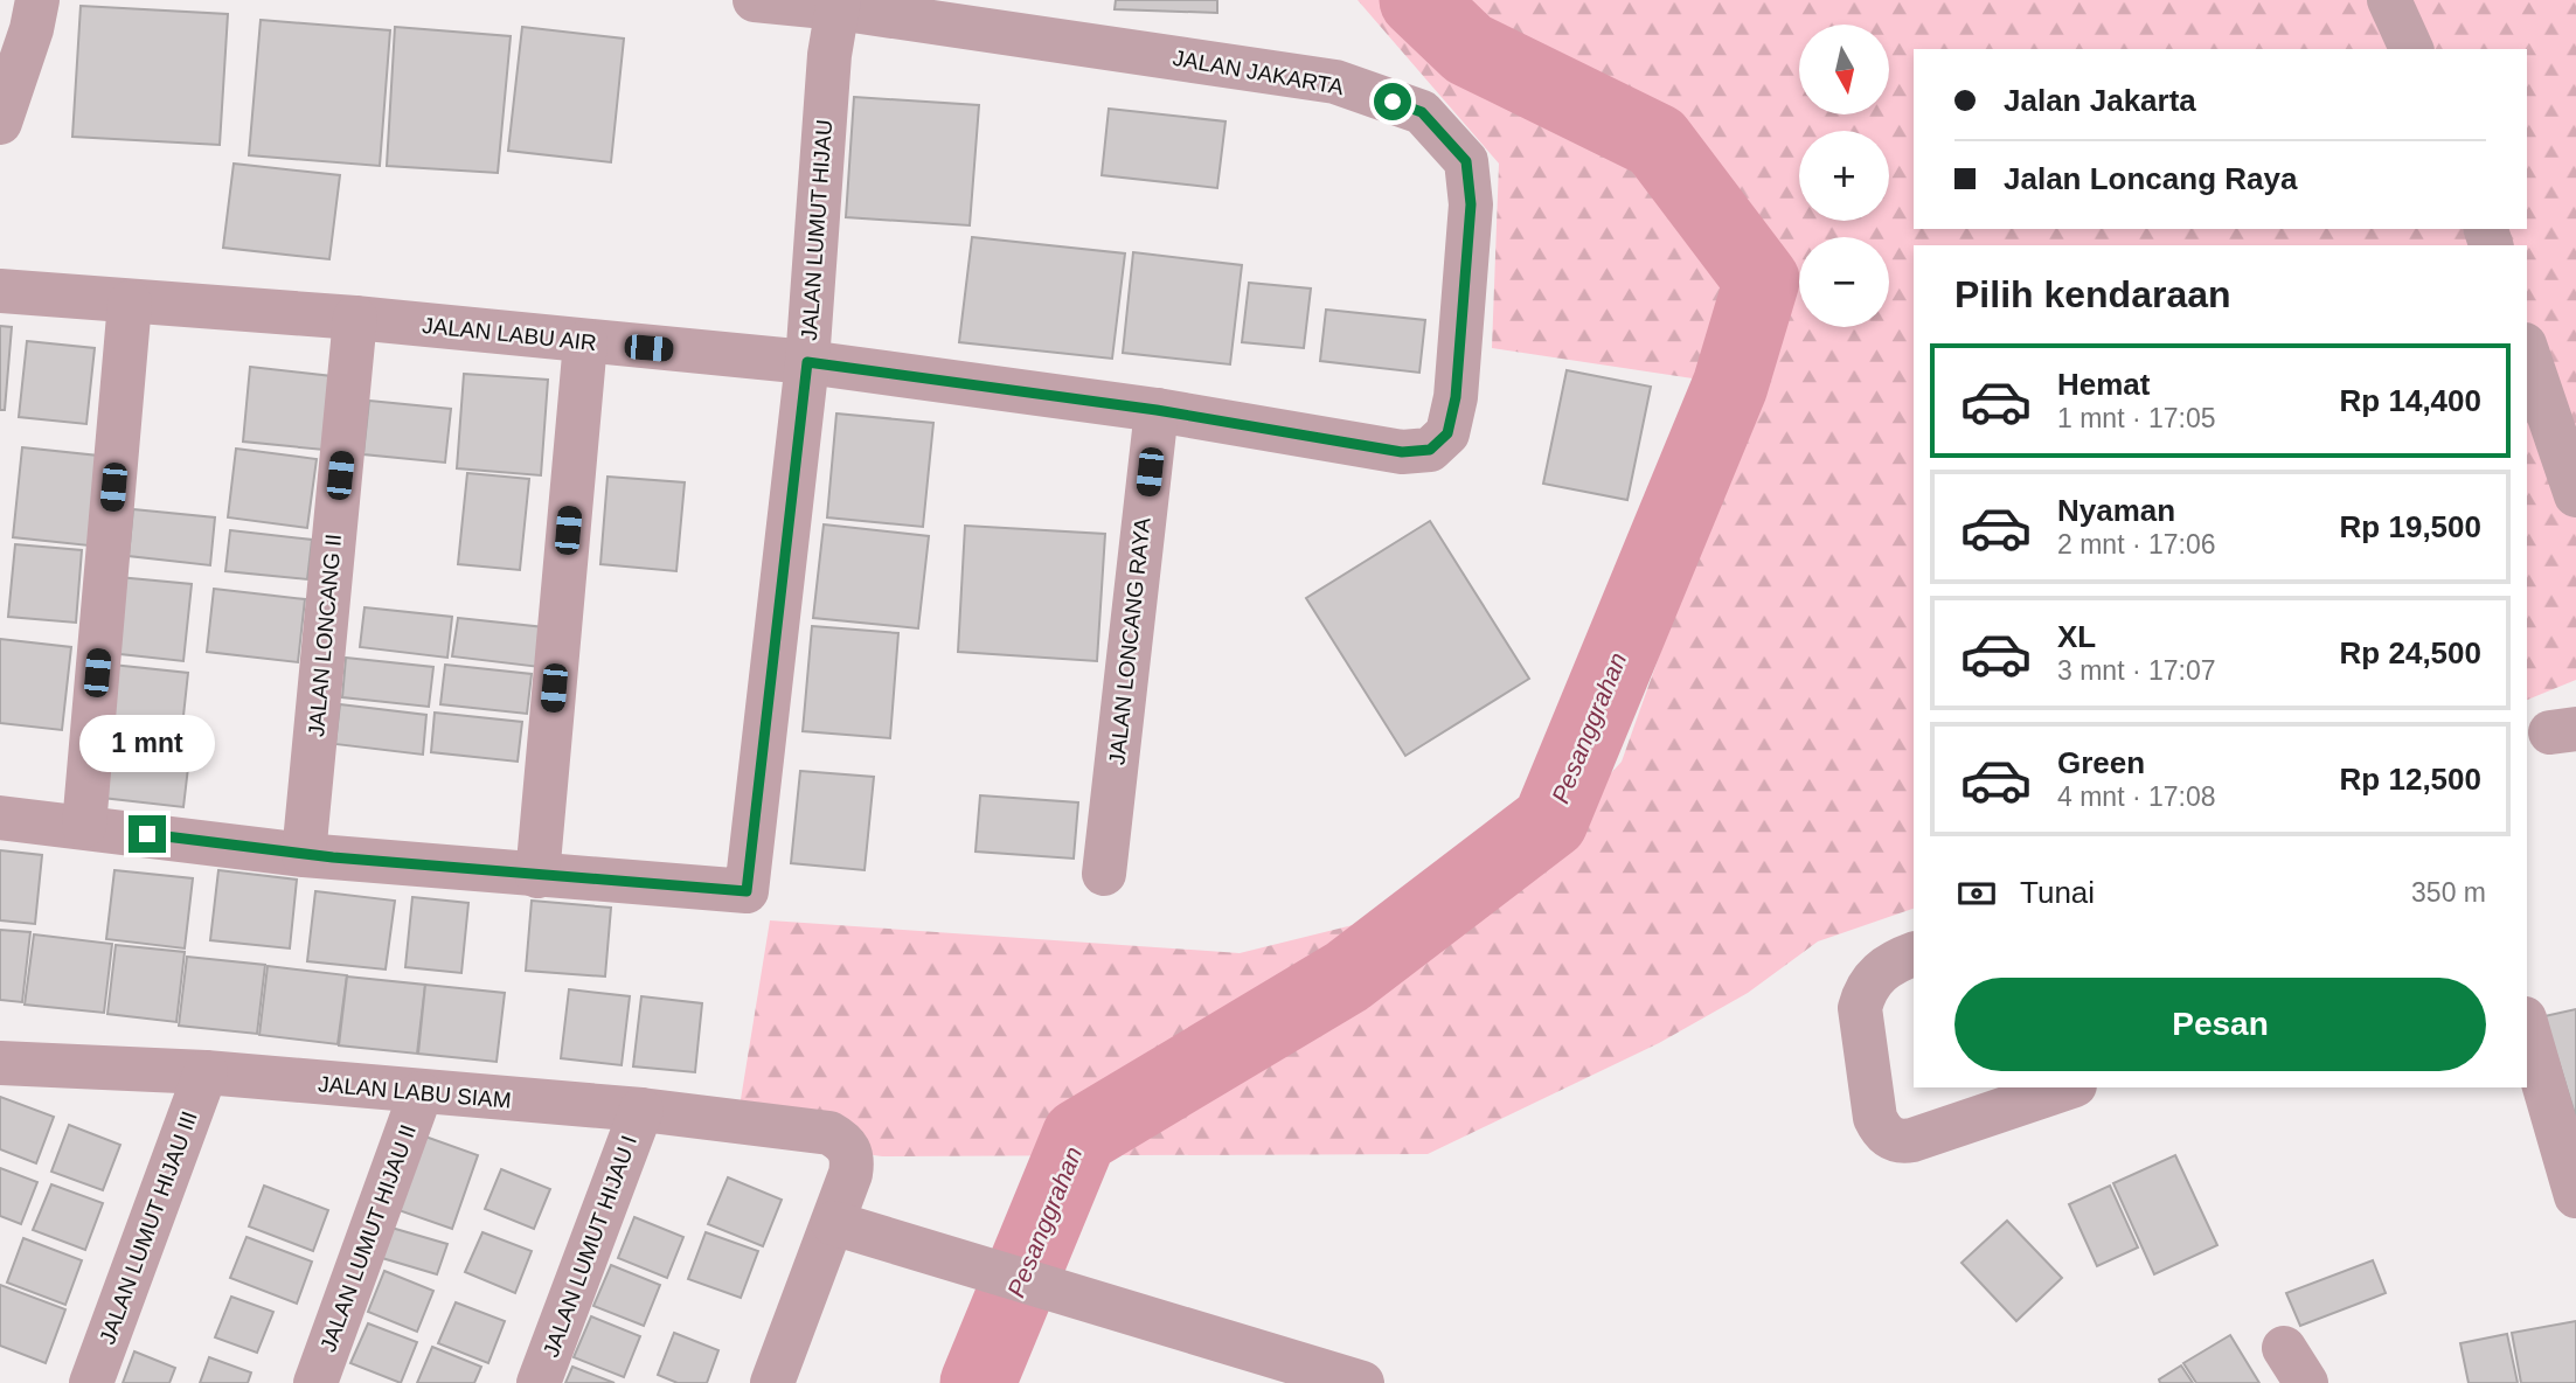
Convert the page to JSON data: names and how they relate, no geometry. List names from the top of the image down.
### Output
{
  "streets": {
    "street": [
      "JALAN JAKARTA",
      "JALAN LUMUT HIJAU",
      "JALAN LABU AIR",
      "JALAN LONCANG II",
      "JALAN LONCANG RAYA",
      "JALAN LABU SIAM",
      "JALAN LUMUT HIJAU III",
      "JALAN LUMUT HIJAU II",
      "JALAN LUMUT HIJAU I"
    ]
  },
  "crossings": [
    ["JALAN JAKARTA", "JALAN LUMUT HIJAU"],
    ["JALAN JAKARTA", "JALAN LABU AIR"],
    ["JALAN LUMUT HIJAU", "JALAN LABU AIR"],
    ["JALAN LABU AIR", "JALAN LONCANG II"],
    ["JALAN LABU AIR", "JALAN LONCANG RAYA"],
    ["JALAN LABU SIAM", "JALAN LUMUT HIJAU III"],
    ["JALAN LABU SIAM", "JALAN LUMUT HIJAU II"],
    ["JALAN LABU SIAM", "JALAN LUMUT HIJAU I"]
  ],
  "water": ["Pesanggrahan"],
  "north": "bottom",
  "page": {
    "map_buttons": ["+", "−"],
    "banner": ["Jalan Jakarta", "Jalan Loncang Raya"],
    "heading": "Pilih kendaraan",
    "list": [
      {
        "name": "Hemat",
        "note": "1 mnt · 17:05",
        "value": "Rp 14,400"
      },
      {
        "name": "Nyaman",
        "note": "2 mnt · 17:06",
        "value": "Rp 19,500"
      },
      {
        "name": "XL",
        "note": "3 mnt · 17:07",
        "value": "Rp 24,500"
      },
      {
        "name": "Green",
        "note": "4 mnt · 17:08",
        "value": "Rp 12,500"
      }
    ],
    "bubble": "1 mnt",
    "pay": ["Tunai", "350 m"],
    "buttons": "Pesan"
  }
}
